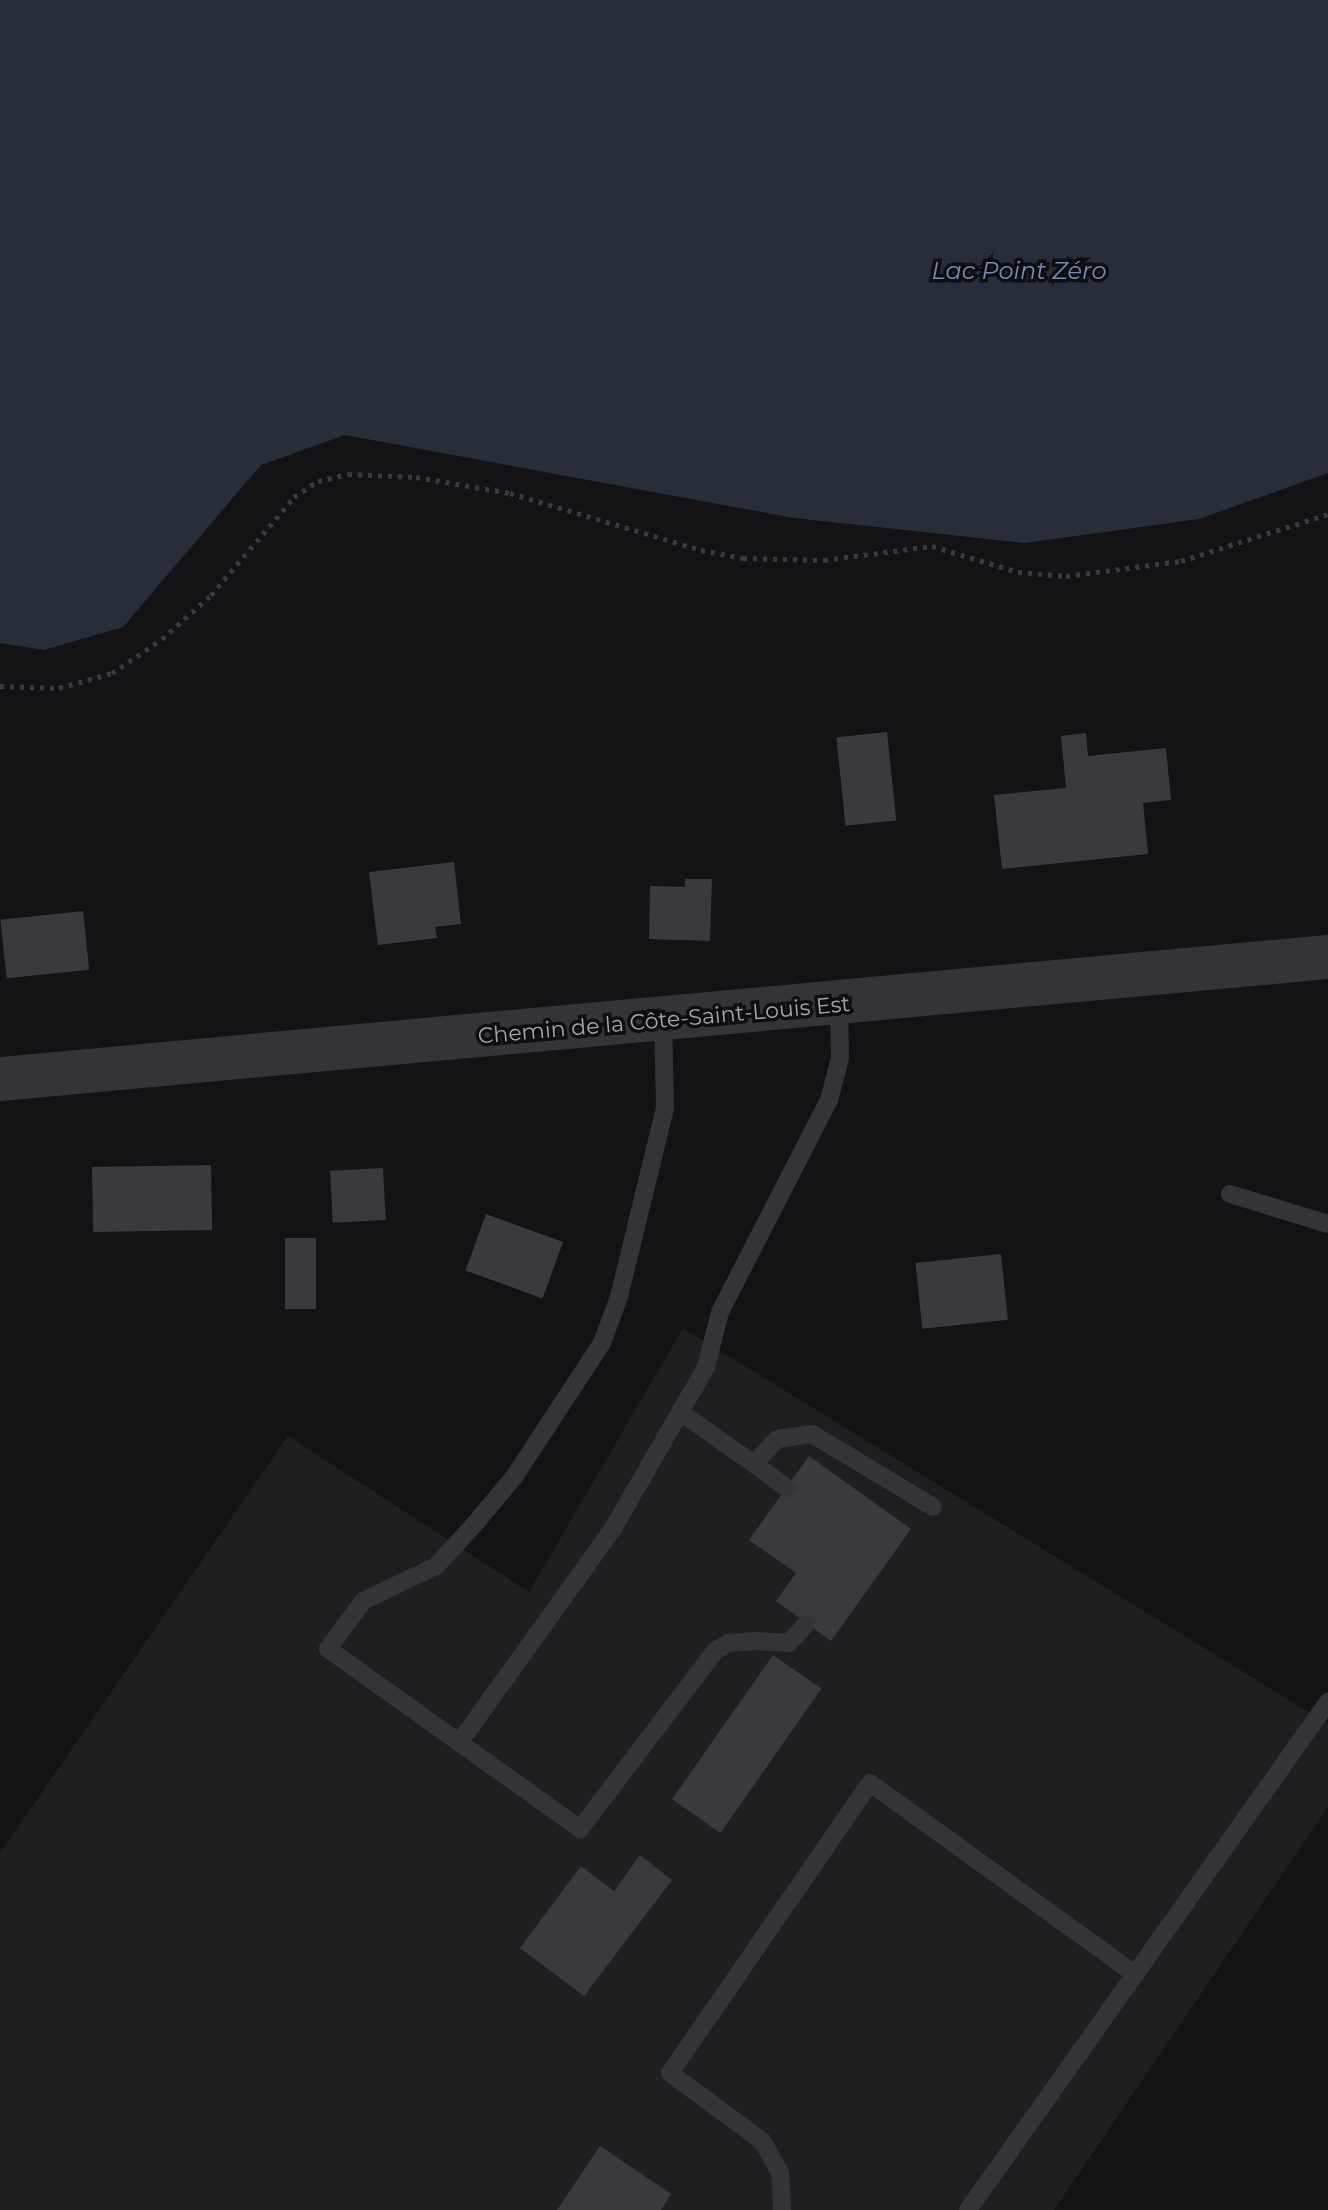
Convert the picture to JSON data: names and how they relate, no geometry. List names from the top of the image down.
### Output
{
  "streets": {
    "street": ["Chemin de la Côte-Saint-Louis Est"]
  },
  "water": ["Lac Point Zéro"]
}
